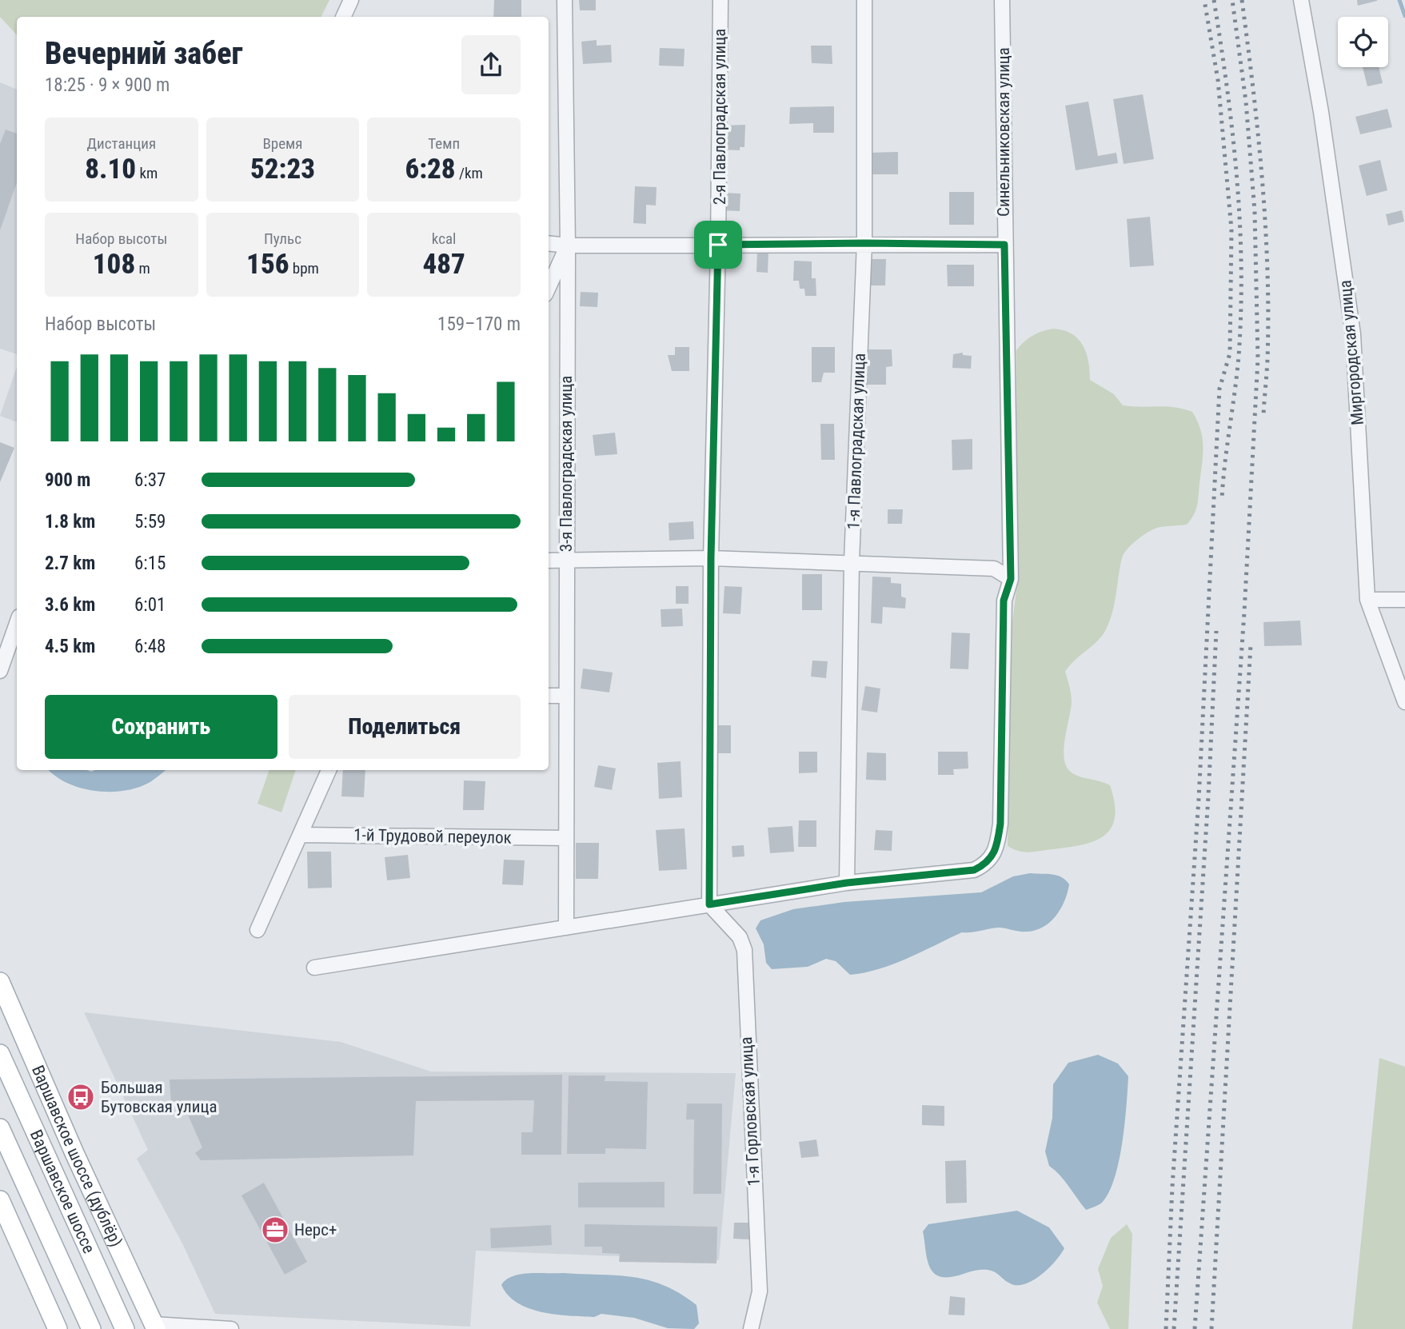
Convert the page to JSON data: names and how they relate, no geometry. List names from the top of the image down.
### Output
{
  "streets": {
    "main road": ["Варшавское шоссе (дублёр)", "Варшавское шоссе"],
    "street": [
      "2-я Павлоградская улица",
      "Синельниковская улица",
      "Миргородская улица",
      "1-я Павлоградская улица",
      "3-я Павлоградская улица",
      "1-й Трудовой переулок",
      "1-я Горловская улица"
    ]
  },
  "crossings": [
    ["2-я Павлоградская улица", "1-я Горловская улица"],
    ["Синельниковская улица", "1-я Павлоградская улица"],
    ["3-я Павлоградская улица", "1-й Трудовой переулок"]
  ],
  "places": {
    "bus stop": ["Большая Бутовская улица"],
    "office": ["Нерс+"]
  },
  "page": {
    "heading": ["Вечерний забег", "18:25 · 9 × 900 m"],
    "stats": [
      ["Дистанция", "8.10 km"],
      ["Время", "52:23"],
      ["Темп", "6:28 /km"],
      ["Набор высоты", "108 m"],
      ["Пульс", "156 bpm"],
      ["kcal", "487"]
    ],
    "chart": ["Набор высоты", "159–170 m"],
    "list": [
      {
        "name": "900 m",
        "note": "6:37"
      },
      {
        "name": "1.8 km",
        "note": "5:59"
      },
      {
        "name": "2.7 km",
        "note": "6:15"
      },
      {
        "name": "3.6 km",
        "note": "6:01"
      },
      {
        "name": "4.5 km",
        "note": "6:48"
      }
    ],
    "buttons": ["Сохранить", "Поделиться"]
  }
}
